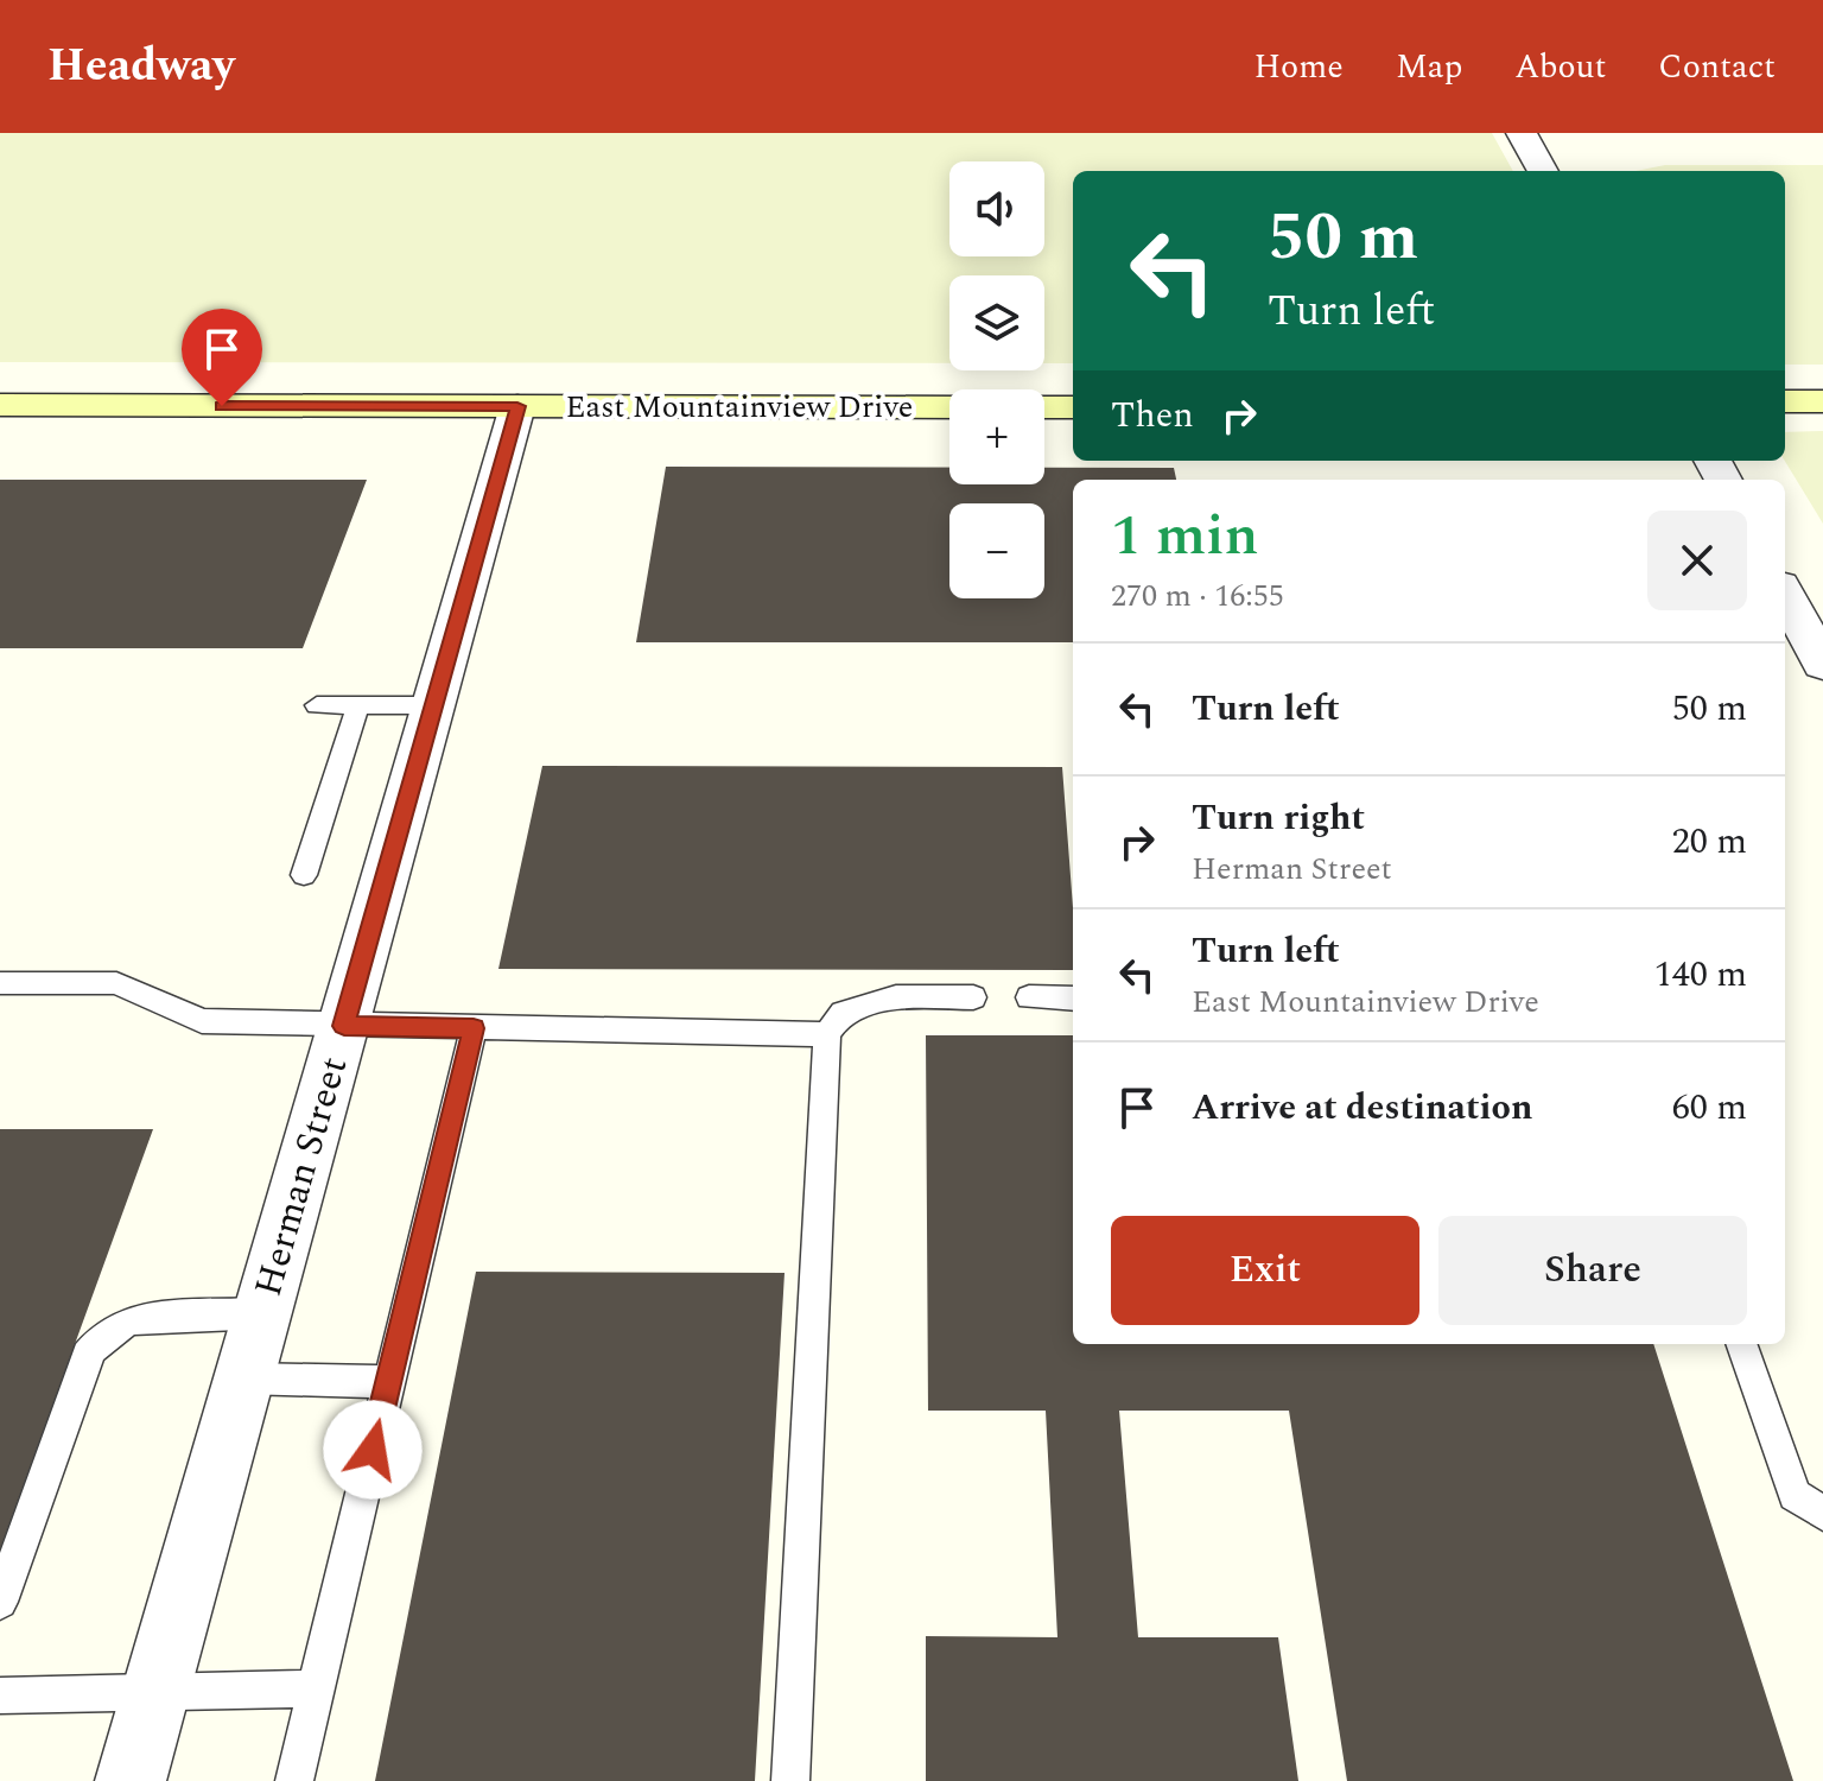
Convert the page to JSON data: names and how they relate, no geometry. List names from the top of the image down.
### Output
{
  "streets": {
    "main road": ["East Mountainview Drive"],
    "street": ["Herman Street"]
  },
  "crossings": [
    ["East Mountainview Drive", "Herman Street"]
  ],
  "page": {
    "header": "Headway",
    "nav": [
      "Home",
      "Map",
      "About",
      "Contact"
    ],
    "map_buttons": ["+", "−"],
    "turn": ["50 m", "Turn left"],
    "then": "Then",
    "heading": ["1 min", "270 m · 16:55"],
    "list": [
      {
        "name": "Turn left",
        "value": "50 m"
      },
      {
        "name": "Turn right",
        "note": "Herman Street",
        "value": "20 m"
      },
      {
        "name": "Turn left",
        "note": "East Mountainview Drive",
        "value": "140 m"
      },
      {
        "name": "Arrive at destination",
        "value": "60 m"
      }
    ],
    "buttons": ["Exit", "Share"]
  }
}
